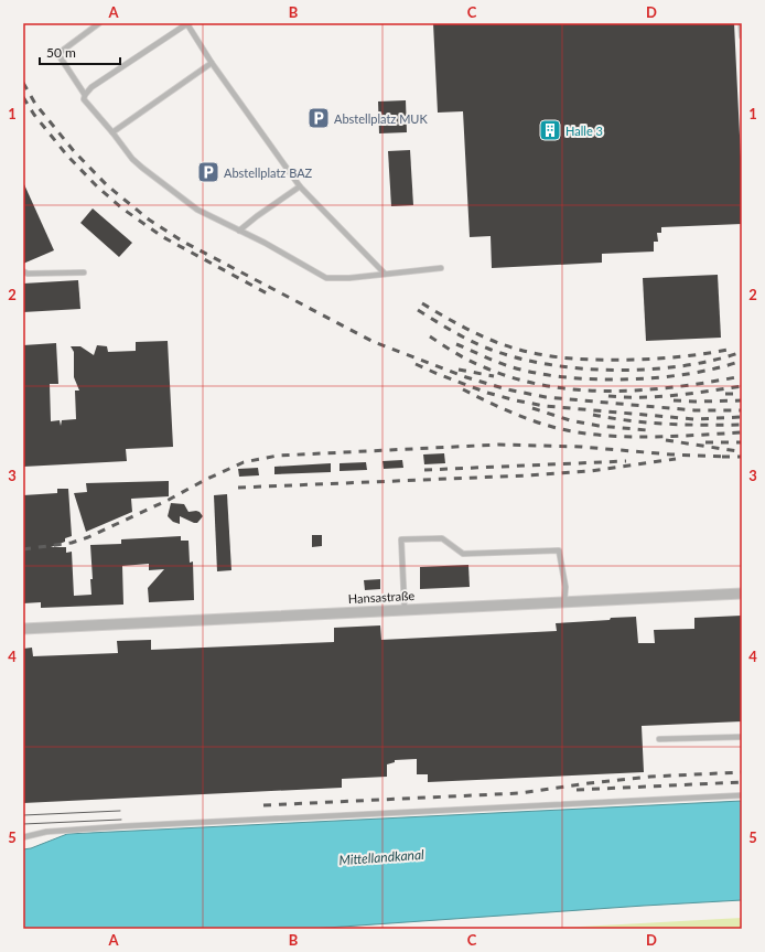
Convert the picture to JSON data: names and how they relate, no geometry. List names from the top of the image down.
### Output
{
  "streets": {
    "street": ["Hansastraße"]
  },
  "water": ["Mittellandkanal"],
  "places": {
    "parking": ["Abstellplatz MUK", "Abstellplatz BAZ"],
    "building": ["Halle 3"]
  },
  "scale_bar": "50 m",
  "grid": {
    "columns": [
      "A",
      "B",
      "C",
      "D"
    ],
    "rows": [
      "1",
      "2",
      "3",
      "4",
      "5"
    ]
  }
}
